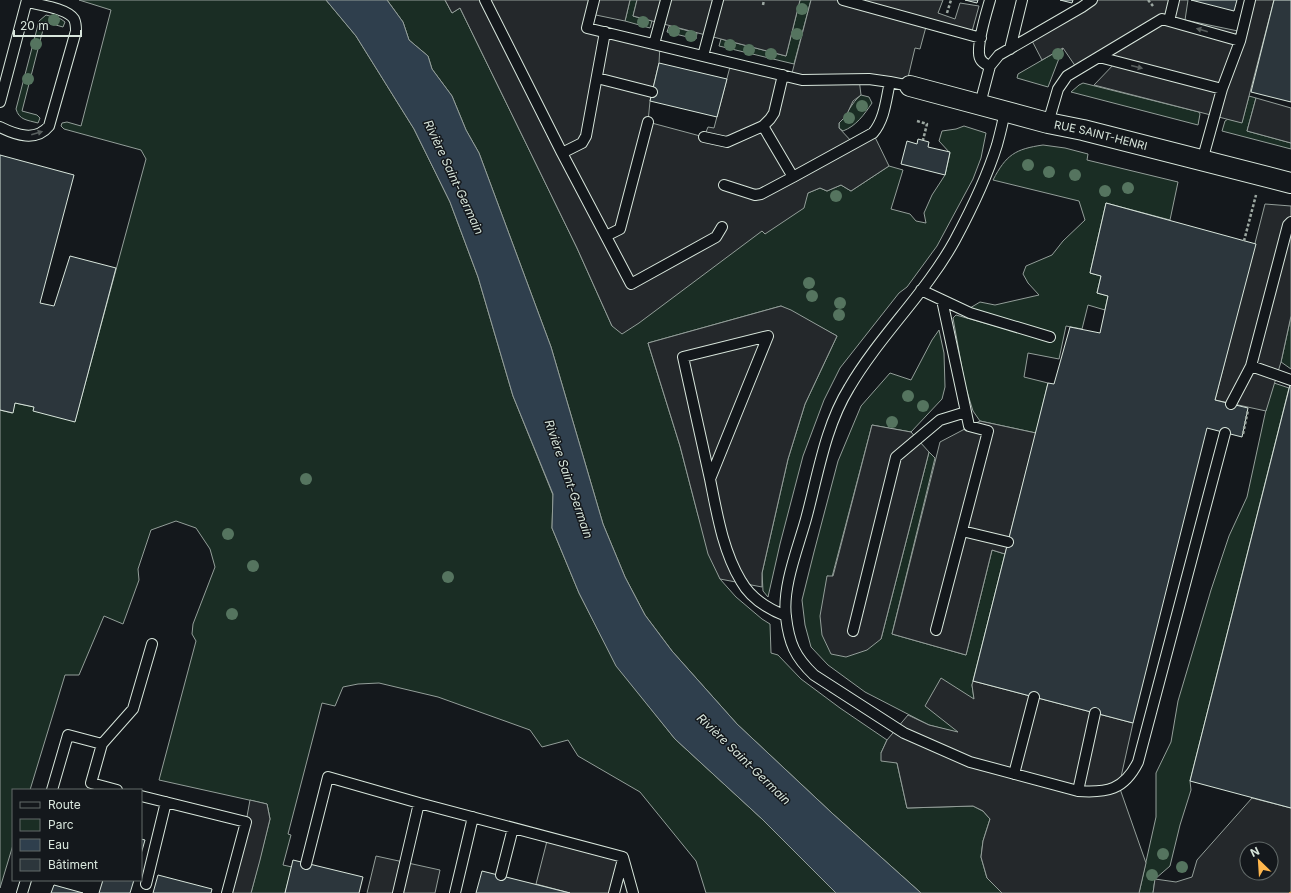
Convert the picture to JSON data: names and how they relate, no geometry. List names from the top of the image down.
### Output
{
  "streets": {
    "street": ["RUE SAINT-HENRI"]
  },
  "water": ["Rivière Saint-Germain"],
  "legend": [
    "Route",
    "Parc",
    "Eau",
    "Bâtiment"
  ],
  "scale_bar": "20 m",
  "north": "top left"
}
